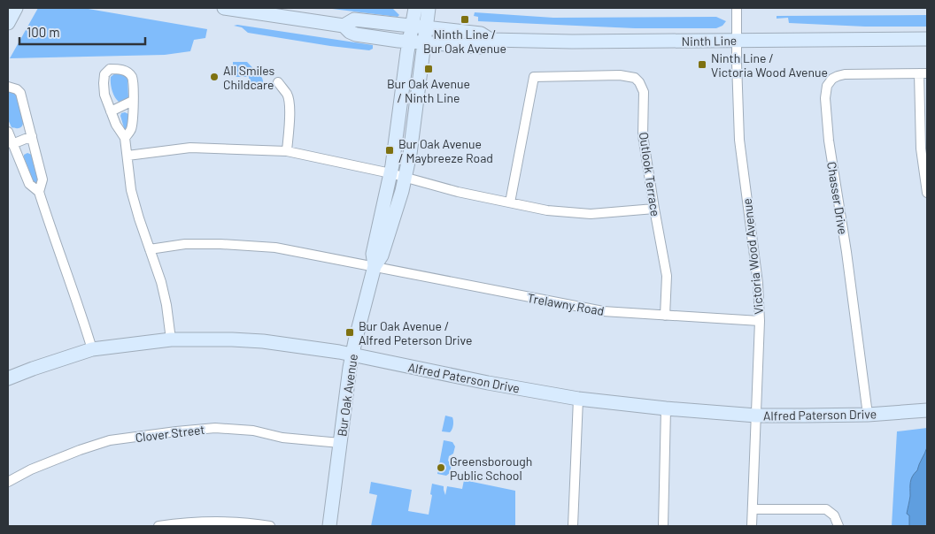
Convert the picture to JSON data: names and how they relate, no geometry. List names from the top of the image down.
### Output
{
  "streets": {
    "street": [
      "Ninth Line",
      "Outlook Terrace",
      "Chasser Drive",
      "Victoria Wood Avenue",
      "Trelawny Road",
      "Alfred Paterson Drive",
      "Bur Oak Avenue",
      "Clover Street"
    ]
  },
  "crossings": [
    ["Ninth Line", "Victoria Wood Avenue"],
    ["Ninth Line", "Bur Oak Avenue"],
    ["Outlook Terrace", "Trelawny Road"],
    ["Chasser Drive", "Alfred Paterson Drive"],
    ["Victoria Wood Avenue", "Trelawny Road"],
    ["Victoria Wood Avenue", "Alfred Paterson Drive"],
    ["Trelawny Road", "Bur Oak Avenue"],
    ["Alfred Paterson Drive", "Bur Oak Avenue"],
    ["Bur Oak Avenue", "Clover Street"]
  ],
  "places": {
    "transit": [
      "Ninth Line / Bur Oak Avenue",
      "Ninth Line / Victoria Wood Avenue",
      "Bur Oak Avenue / Ninth Line",
      "Bur Oak Avenue / Maybreeze Road",
      "Bur Oak Avenue / Alfred Peterson Drive"
    ],
    "other": ["All Smiles Childcare", "Greensborough Public School"]
  },
  "scale_bar": "100 m"
}
